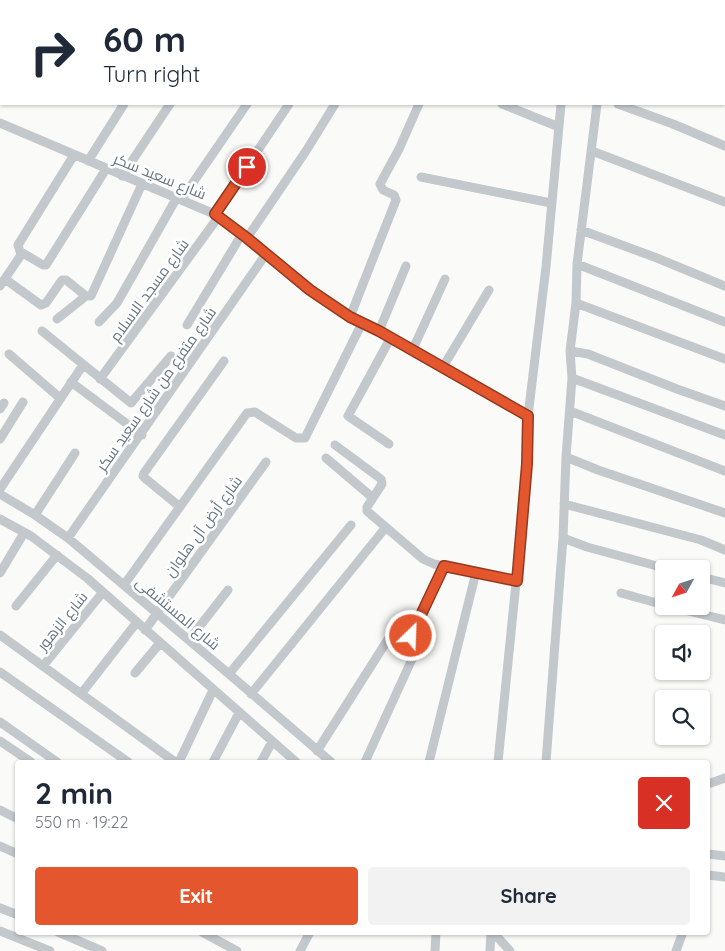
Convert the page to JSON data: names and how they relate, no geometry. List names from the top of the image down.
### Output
{
  "streets": {
    "street": [
      "شارع سعيد سكر",
      "شارع مسجد الاسلام",
      "شارع متفرع من شارع سعيد سكر",
      "شارع أرض آل هلوان",
      "شارع المستشفى",
      "شارع الزهور"
    ]
  },
  "crossings": [
    ["شارع سعيد سكر", "شارع مسجد الاسلام"],
    ["شارع سعيد سكر", "شارع متفرع من شارع سعيد سكر"],
    ["شارع متفرع من شارع سعيد سكر", "شارع المستشفى"],
    ["شارع أرض آل هلوان", "شارع المستشفى"]
  ],
  "north": "bottom left",
  "page": {
    "turn": ["60 m", "Turn right"],
    "heading": ["2 min", "550 m · 19:22"],
    "buttons": ["Exit", "Share"]
  }
}
